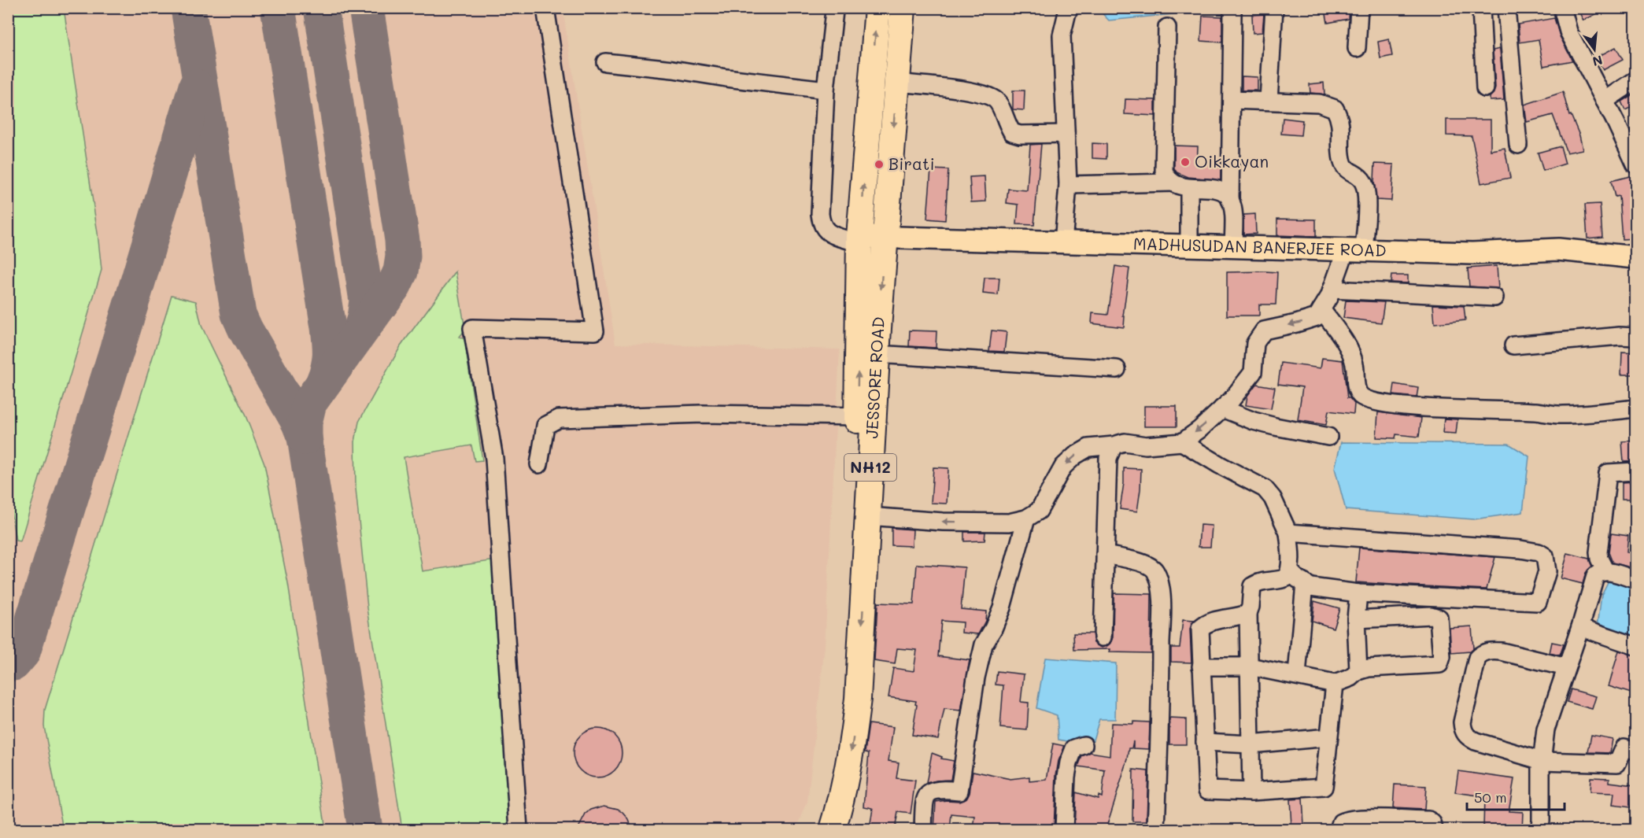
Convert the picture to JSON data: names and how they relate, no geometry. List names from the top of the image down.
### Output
{
  "streets": {
    "highway": ["JESSORE ROAD", "NH12"],
    "main road": ["MADHUSUDAN BANERJEE ROAD"]
  },
  "crossings": [
    ["MADHUSUDAN BANERJEE ROAD", "JESSORE ROAD"],
    ["MADHUSUDAN BANERJEE ROAD", "NH12"]
  ],
  "places": ["Oikkayan", "Birati"],
  "scale_bar": "50 m",
  "north": "bottom"
}
